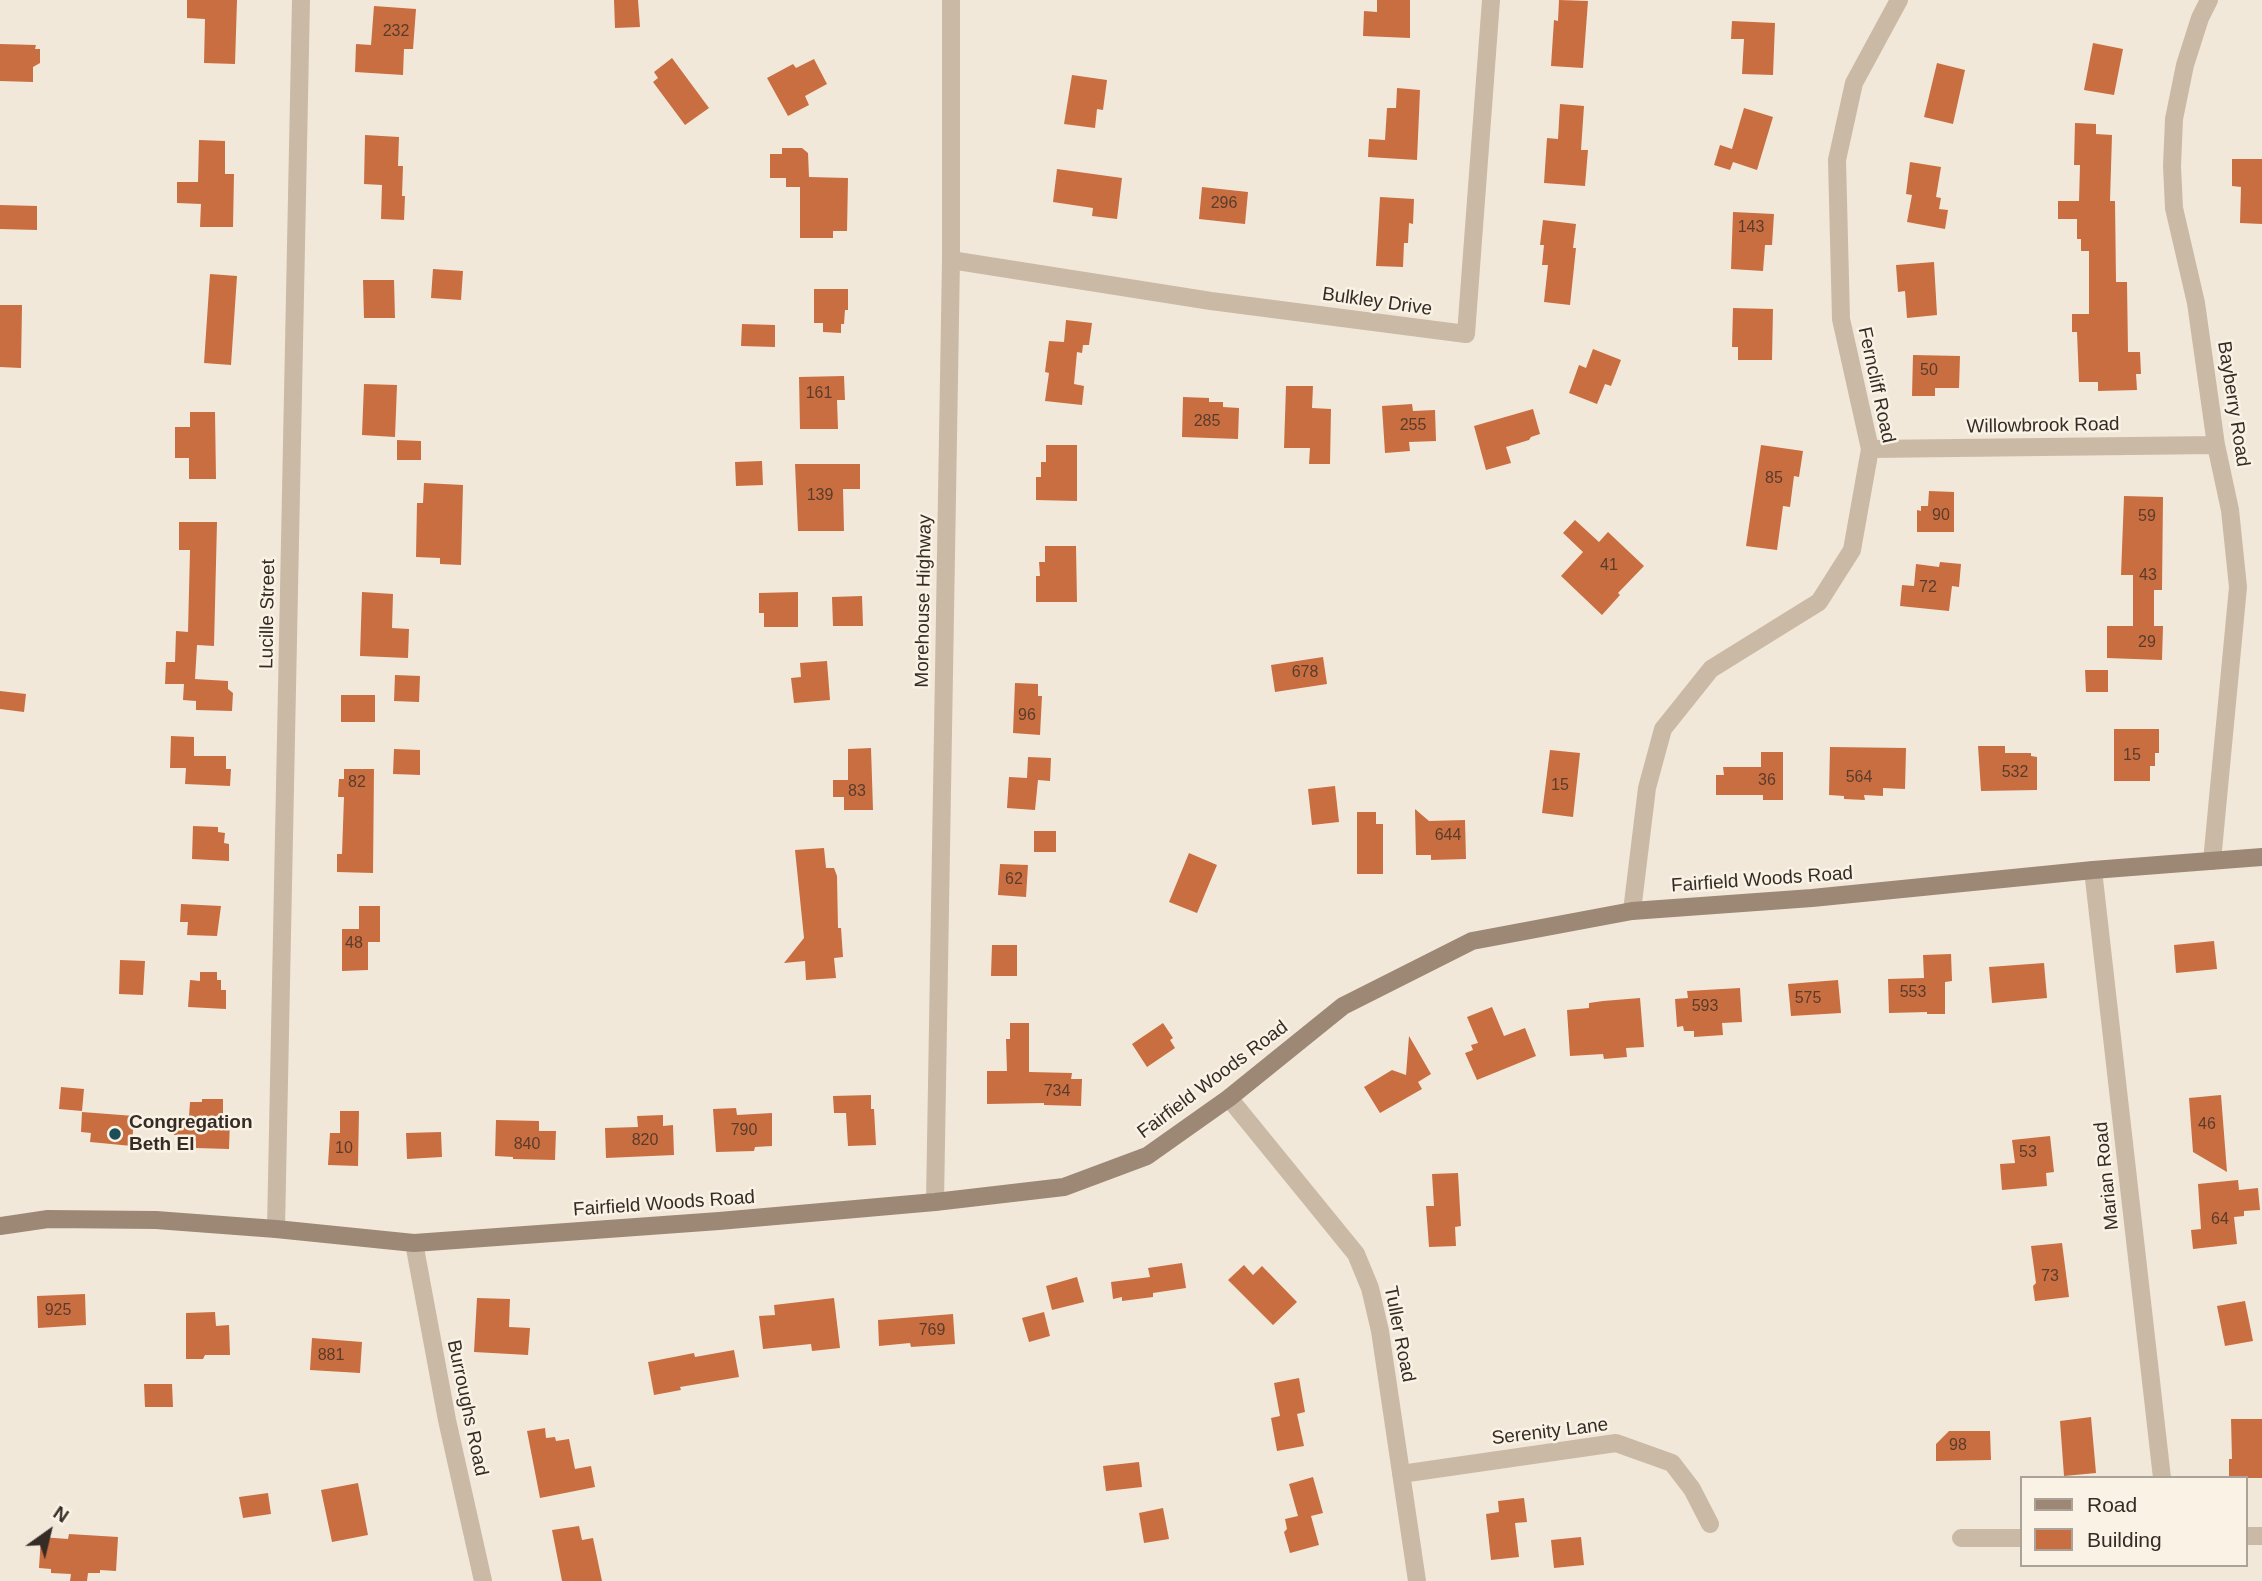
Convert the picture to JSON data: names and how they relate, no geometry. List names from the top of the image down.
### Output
{
  "streets": {
    "main road": ["Fairfield Woods Road"],
    "street": [
      "Bulkley Drive",
      "Ferncliff Road",
      "Bayberry Road",
      "Willowbrook Road",
      "Morehouse Highway",
      "Lucille Street",
      "Marian Road",
      "Tuller Road",
      "Burroughs Road",
      "Serenity Lane"
    ]
  },
  "crossings": [
    ["Bulkley Drive", "Morehouse Highway"],
    ["Ferncliff Road", "Willowbrook Road"],
    ["Ferncliff Road", "Fairfield Woods Road"],
    ["Bayberry Road", "Willowbrook Road"],
    ["Bayberry Road", "Fairfield Woods Road"],
    ["Morehouse Highway", "Fairfield Woods Road"],
    ["Lucille Street", "Fairfield Woods Road"],
    ["Fairfield Woods Road", "Marian Road"],
    ["Fairfield Woods Road", "Tuller Road"],
    ["Fairfield Woods Road", "Burroughs Road"],
    ["Tuller Road", "Serenity Lane"]
  ],
  "places": ["Congregation Beth El"],
  "house_numbers": [
    "232",
    "296",
    "143",
    "50",
    "161",
    "285",
    "255",
    "85",
    "139",
    "90",
    "59",
    "41",
    "43",
    "72",
    "29",
    "678",
    "96",
    "15",
    "532",
    "564",
    "36",
    "82",
    "15",
    "83",
    "644",
    "62",
    "48",
    "553",
    "575",
    "593",
    "734",
    "46",
    "790",
    "820",
    "840",
    "10",
    "53",
    "64",
    "73",
    "925",
    "769",
    "881",
    "98"
  ],
  "legend": ["Road", "Building"],
  "north": "top right"
}
